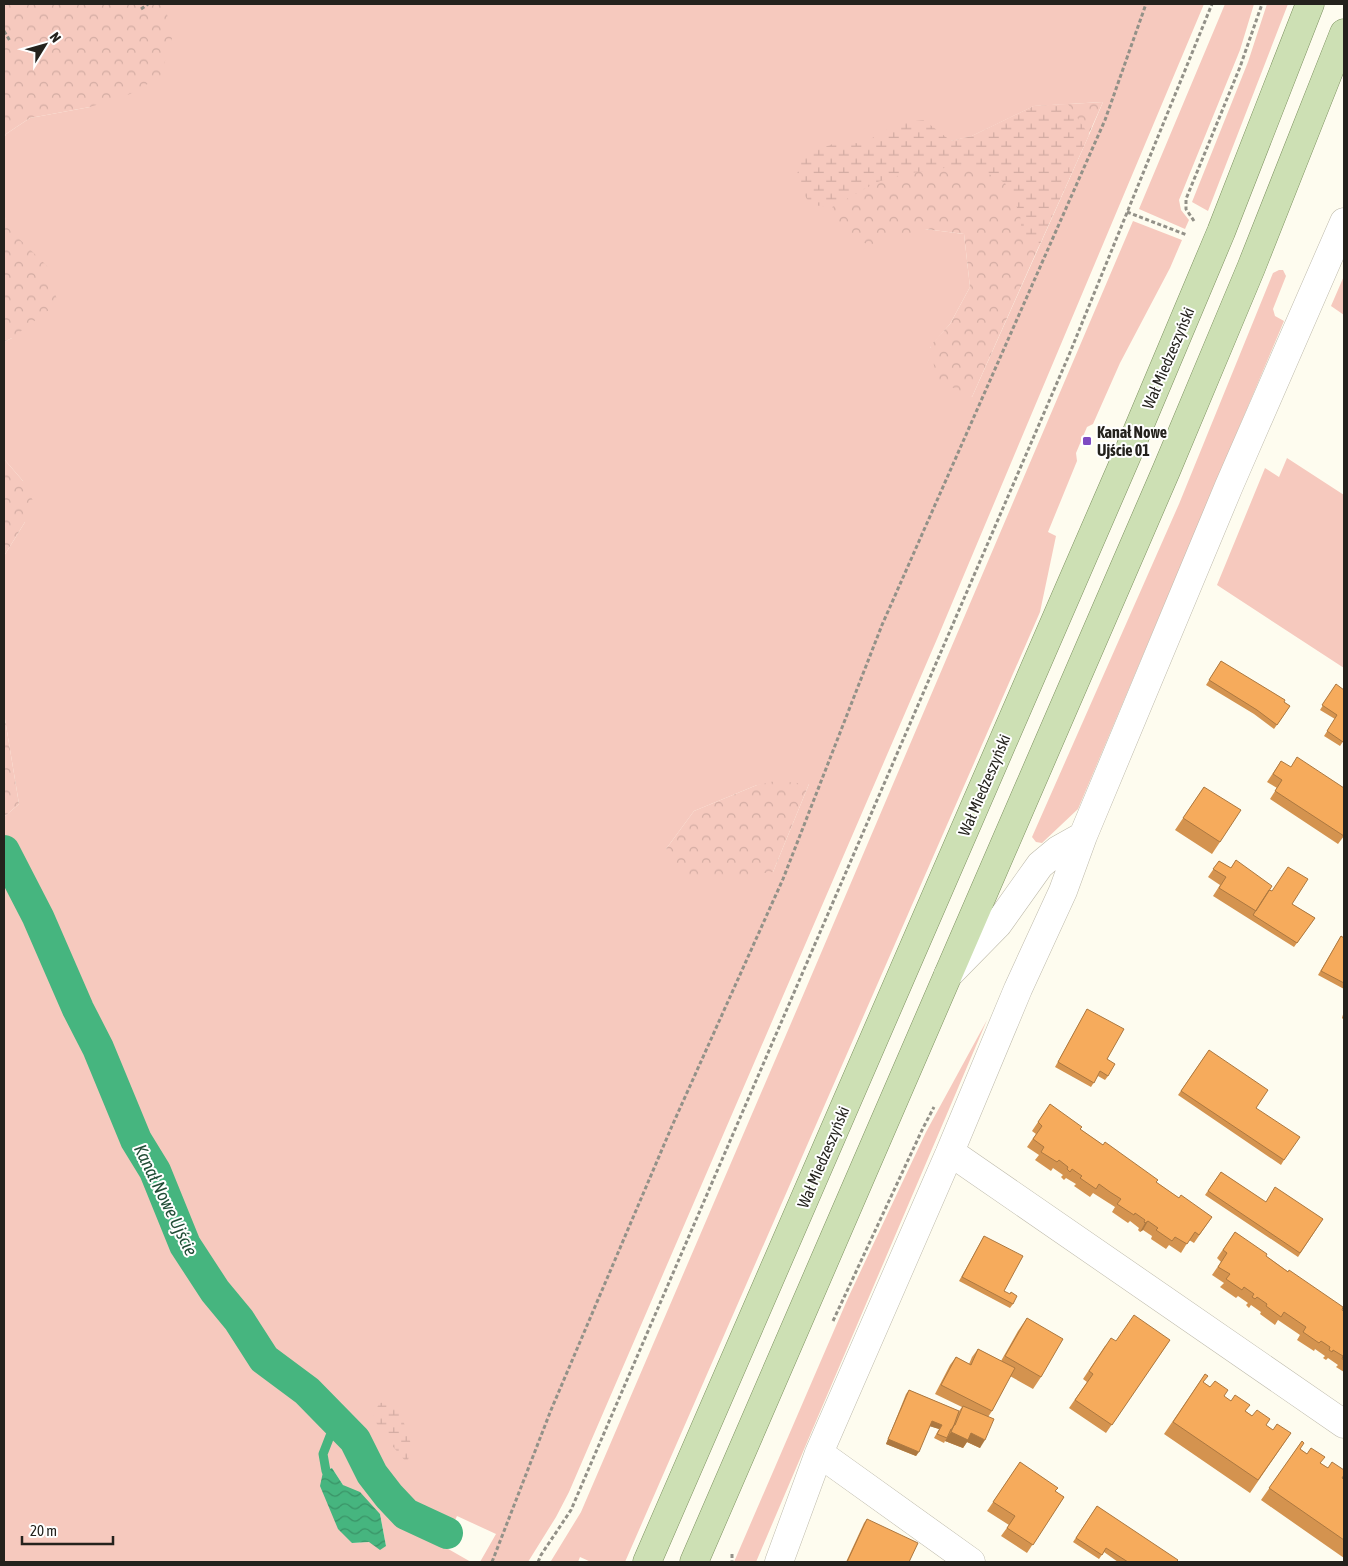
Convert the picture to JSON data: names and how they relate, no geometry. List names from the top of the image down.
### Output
{
  "streets": {
    "main road": ["Wał Miedzeszyński"]
  },
  "water": ["Kanał Nowe Ujście"],
  "places": {
    "transit": ["Kanał Nowe Ujście 01"]
  },
  "scale_bar": "20 m",
  "north": "top right"
}
